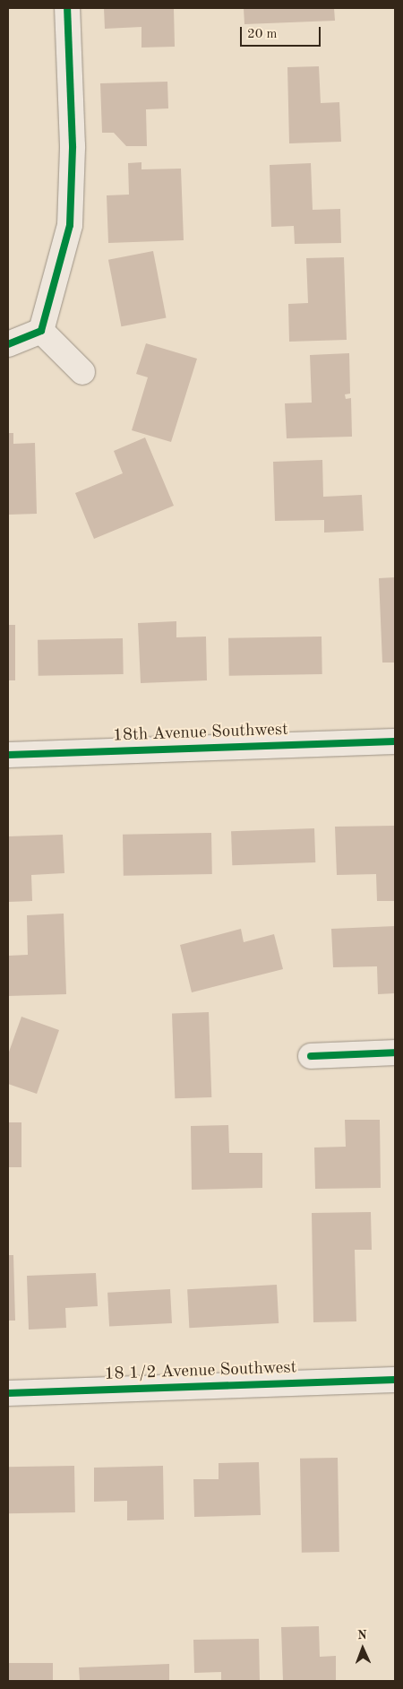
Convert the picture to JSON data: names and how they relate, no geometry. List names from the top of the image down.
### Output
{
  "streets": {
    "street": ["18th Avenue Southwest", "18 1/2 Avenue Southwest"]
  },
  "scale_bar": "20 m",
  "north": "top"
}
